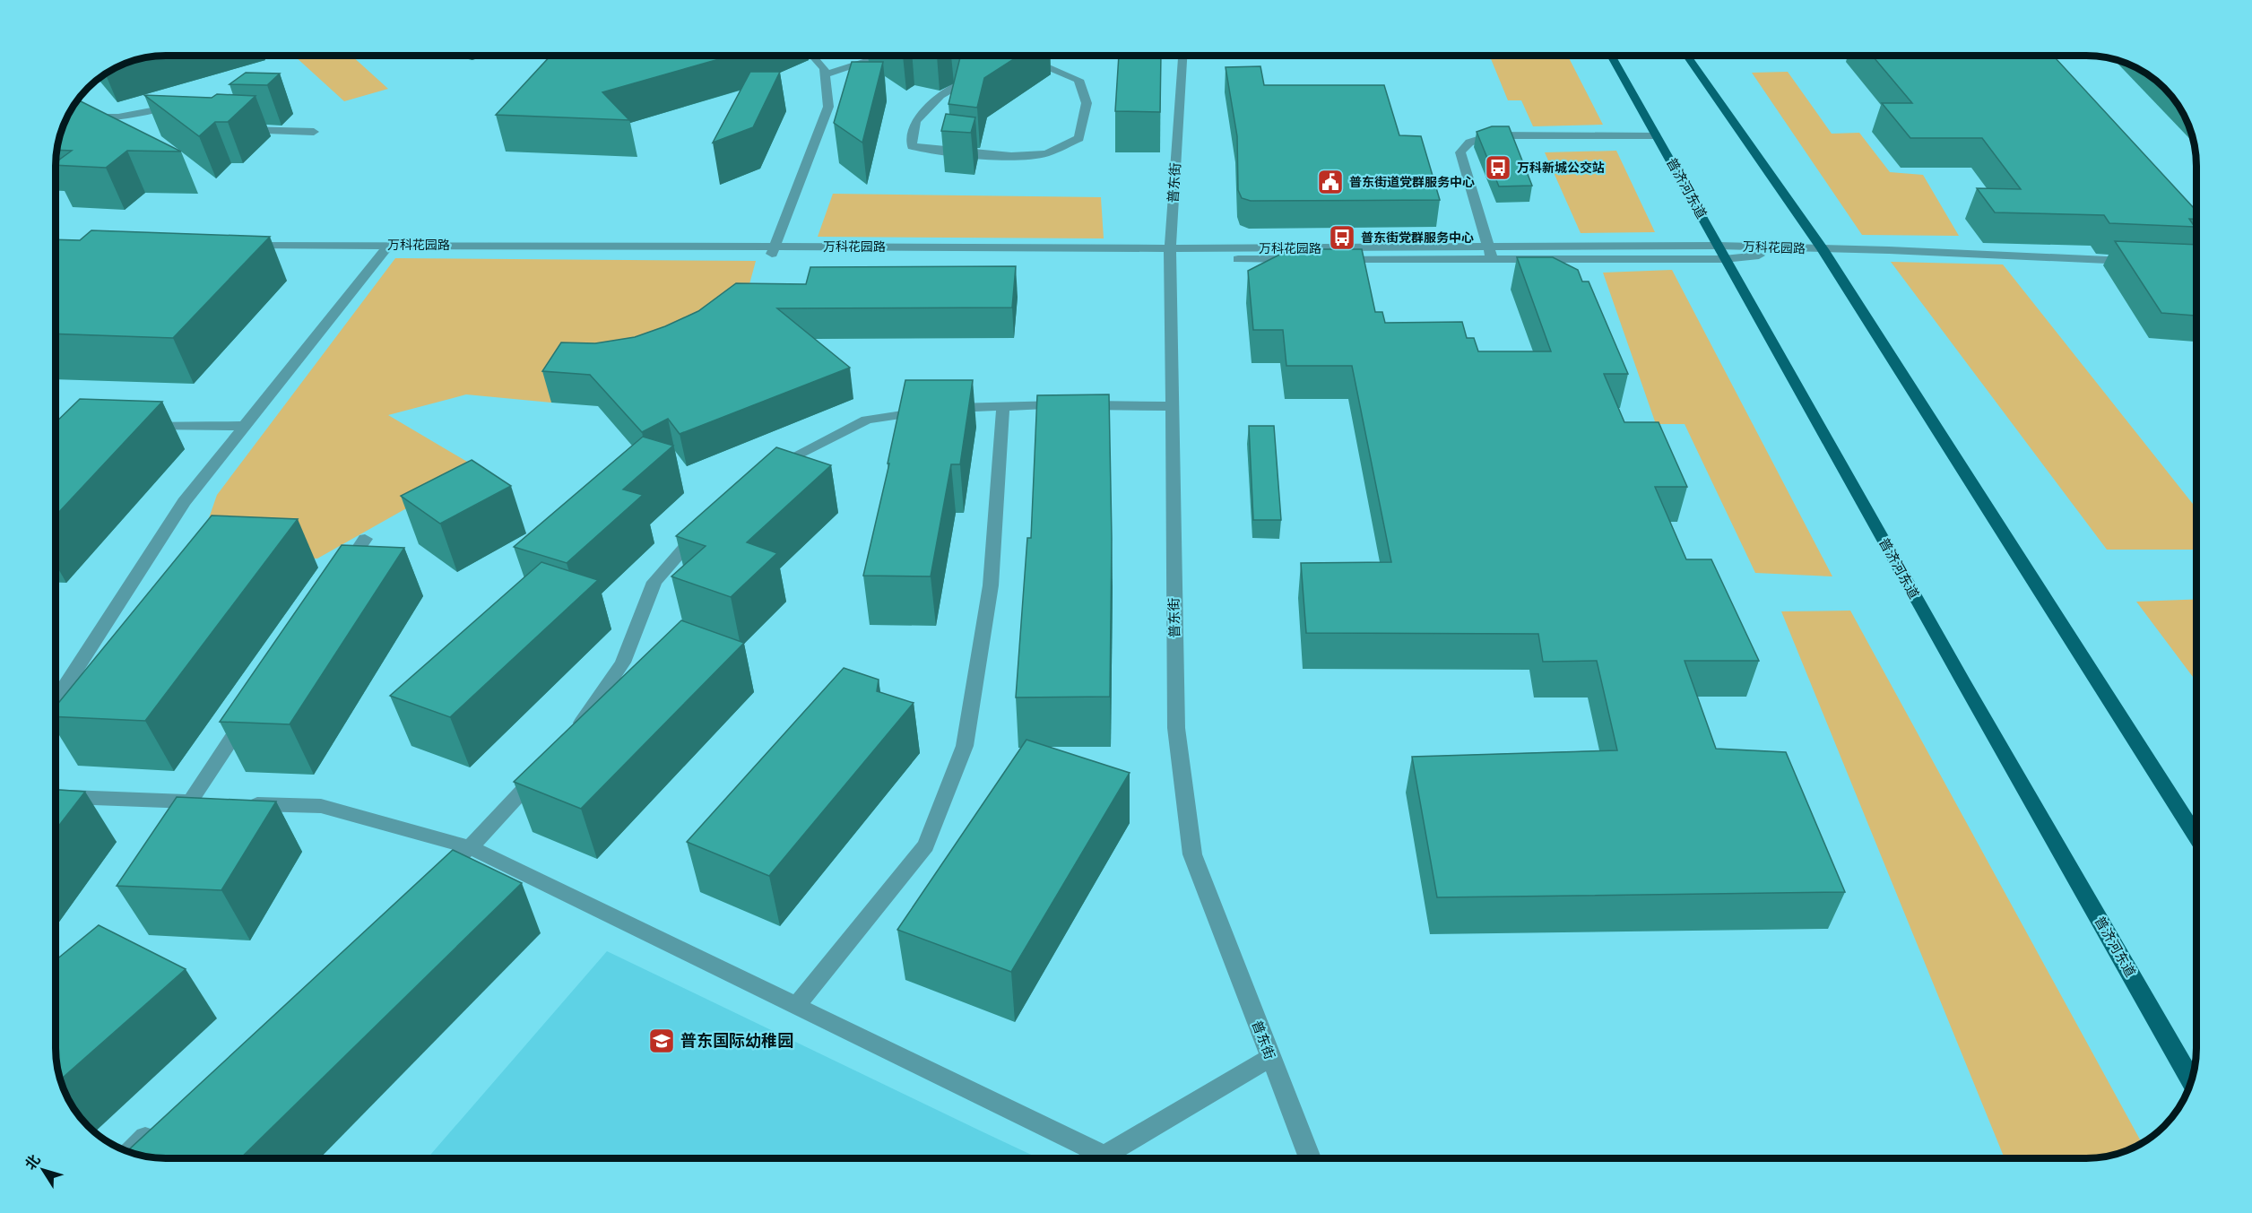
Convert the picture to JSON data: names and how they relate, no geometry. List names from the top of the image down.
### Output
{
  "streets": {
    "main road": ["普济河东道"],
    "street": ["普东街", "万科花园路"]
  },
  "crossings": [
    ["普东街", "万科花园路"],
    ["普济河东道", "万科花园路"]
  ],
  "places": {
    "bus stop": ["万科新城公交站", "普东街党群服务中心"],
    "public building": ["普东街道党群服务中心"],
    "school or university": ["普东国际幼稚园"]
  },
  "north": "top left"
}
